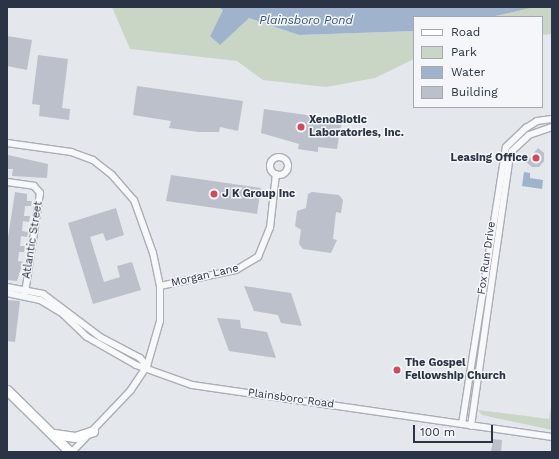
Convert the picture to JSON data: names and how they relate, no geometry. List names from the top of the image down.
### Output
{
  "streets": {
    "street": [
      "Atlantic Street",
      "Fox Run Drive",
      "Morgan Lane",
      "Plainsboro Road"
    ]
  },
  "crossings": [
    ["Fox Run Drive", "Plainsboro Road"]
  ],
  "water": ["Plainsboro Pond"],
  "places": [
    "XenoBiotic Laboratories, Inc.",
    "Leasing Office",
    "J K Group Inc",
    "The Gospel Fellowship Church"
  ],
  "legend": [
    "Road",
    "Park",
    "Water",
    "Building"
  ],
  "scale_bar": "100 m"
}
